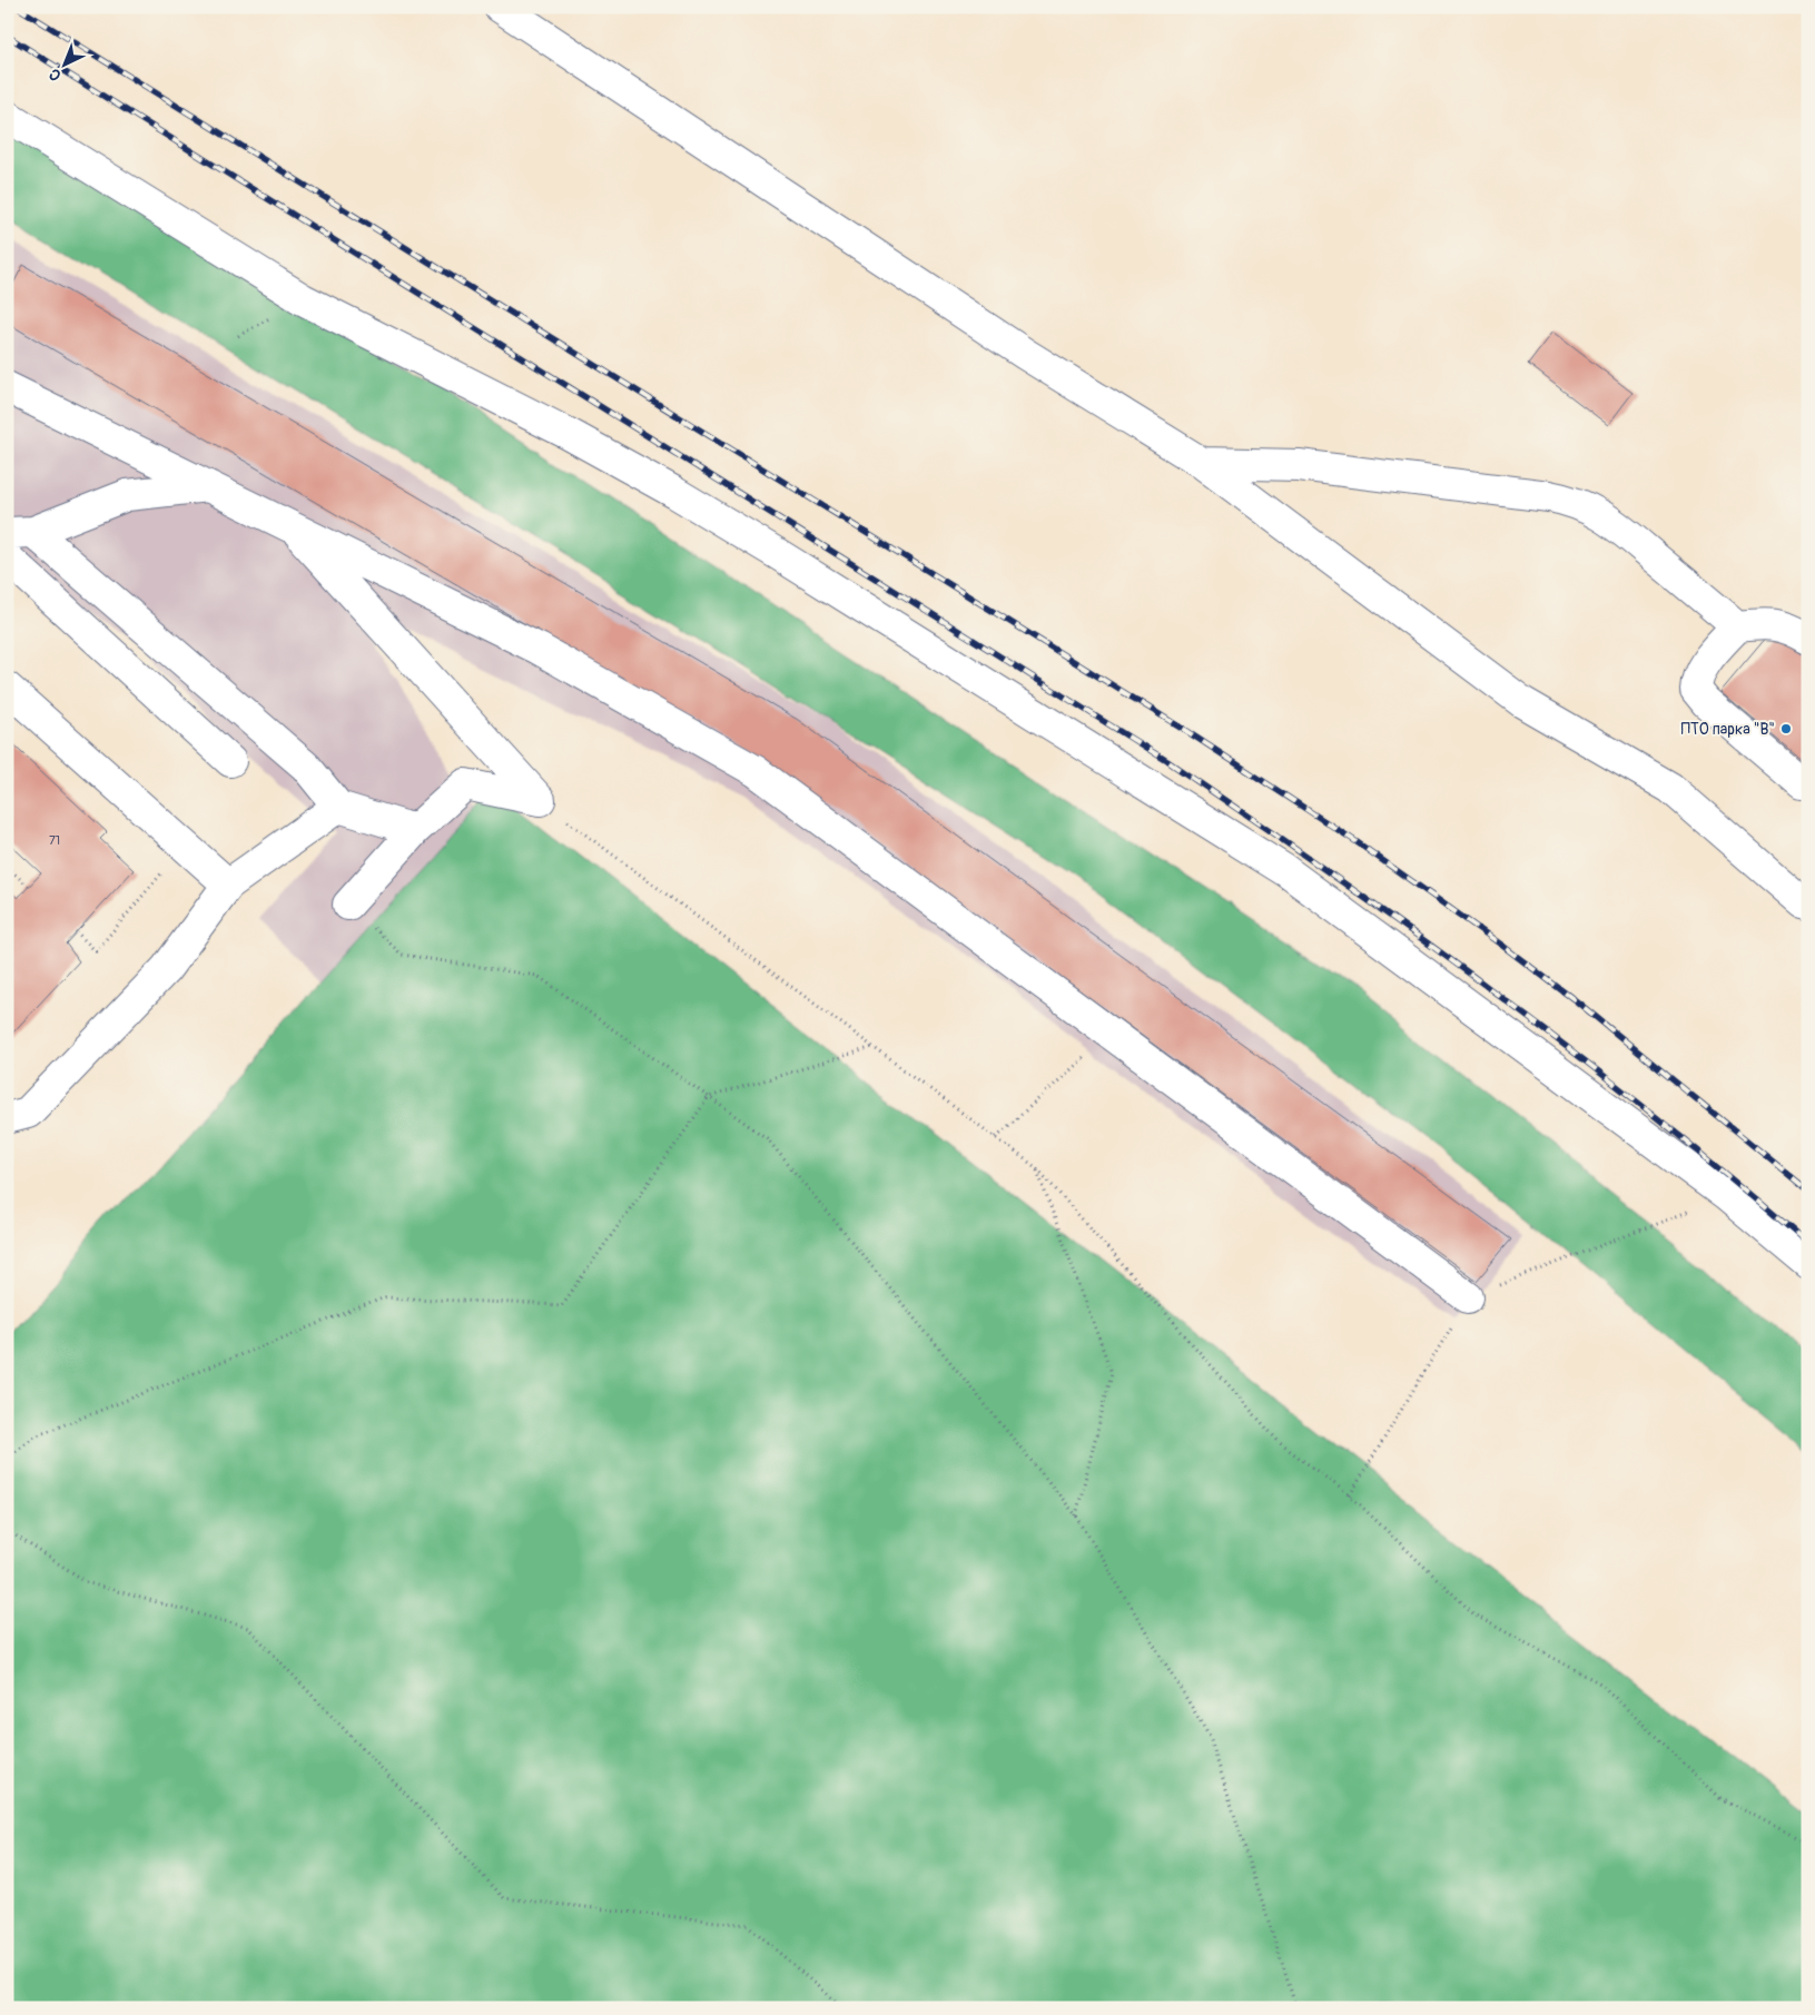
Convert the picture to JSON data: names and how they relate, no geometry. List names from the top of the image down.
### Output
{
  "places": ["ПТО парка \"В\""],
  "house_numbers": ["71"],
  "north": "bottom left"
}
